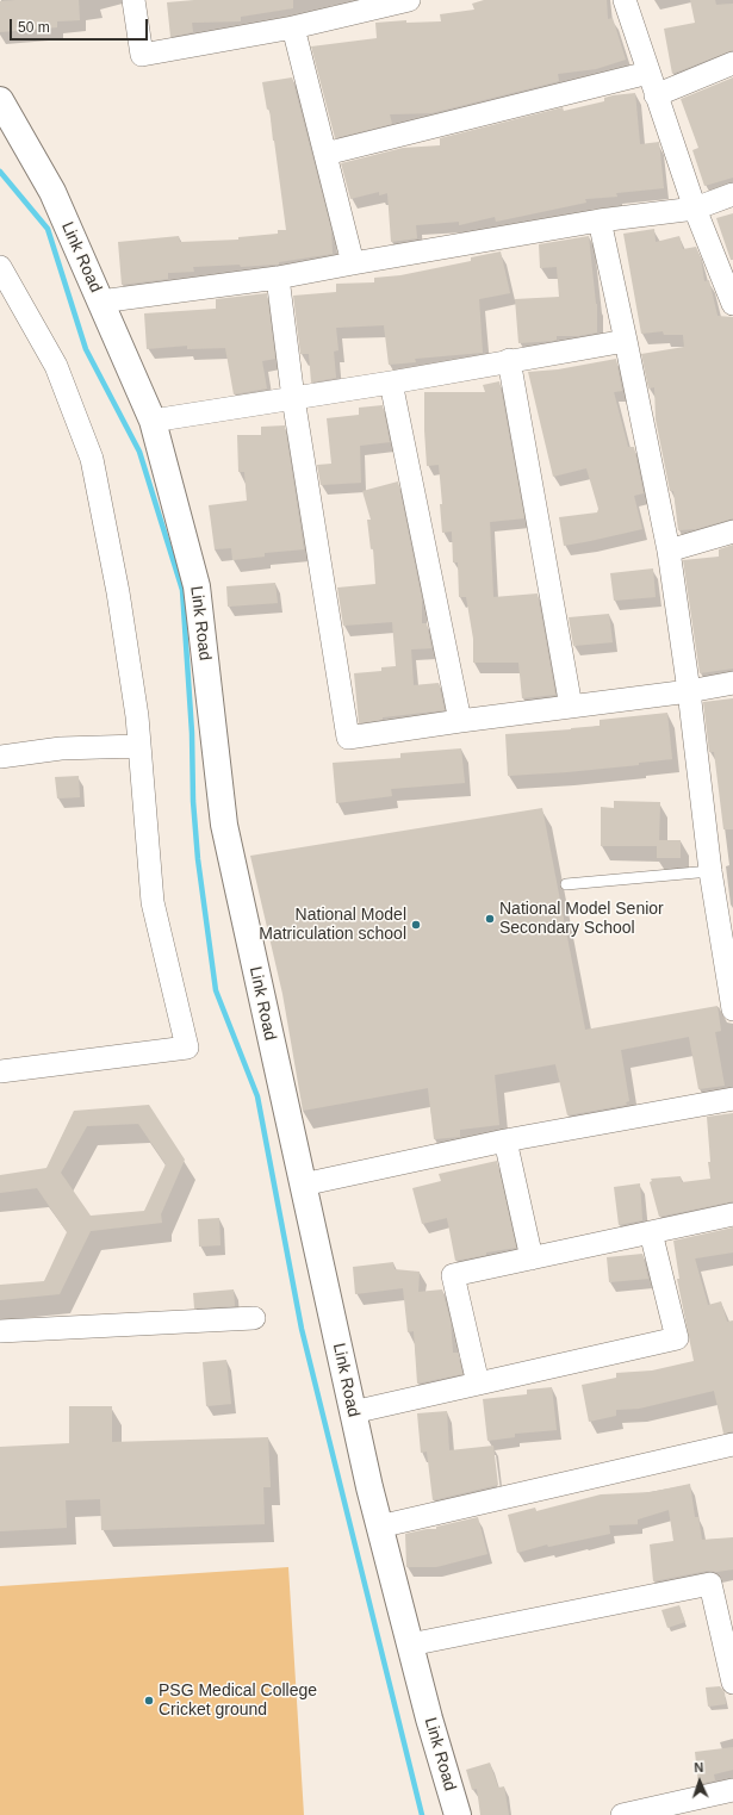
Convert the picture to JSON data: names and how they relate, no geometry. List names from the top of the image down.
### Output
{
  "streets": {
    "street": ["Link Road"]
  },
  "places": ["National Model Senior Secondary School", "National Model Matriculation school", "PSG Medical College Cricket ground"],
  "scale_bar": "50 m",
  "north": "top"
}
